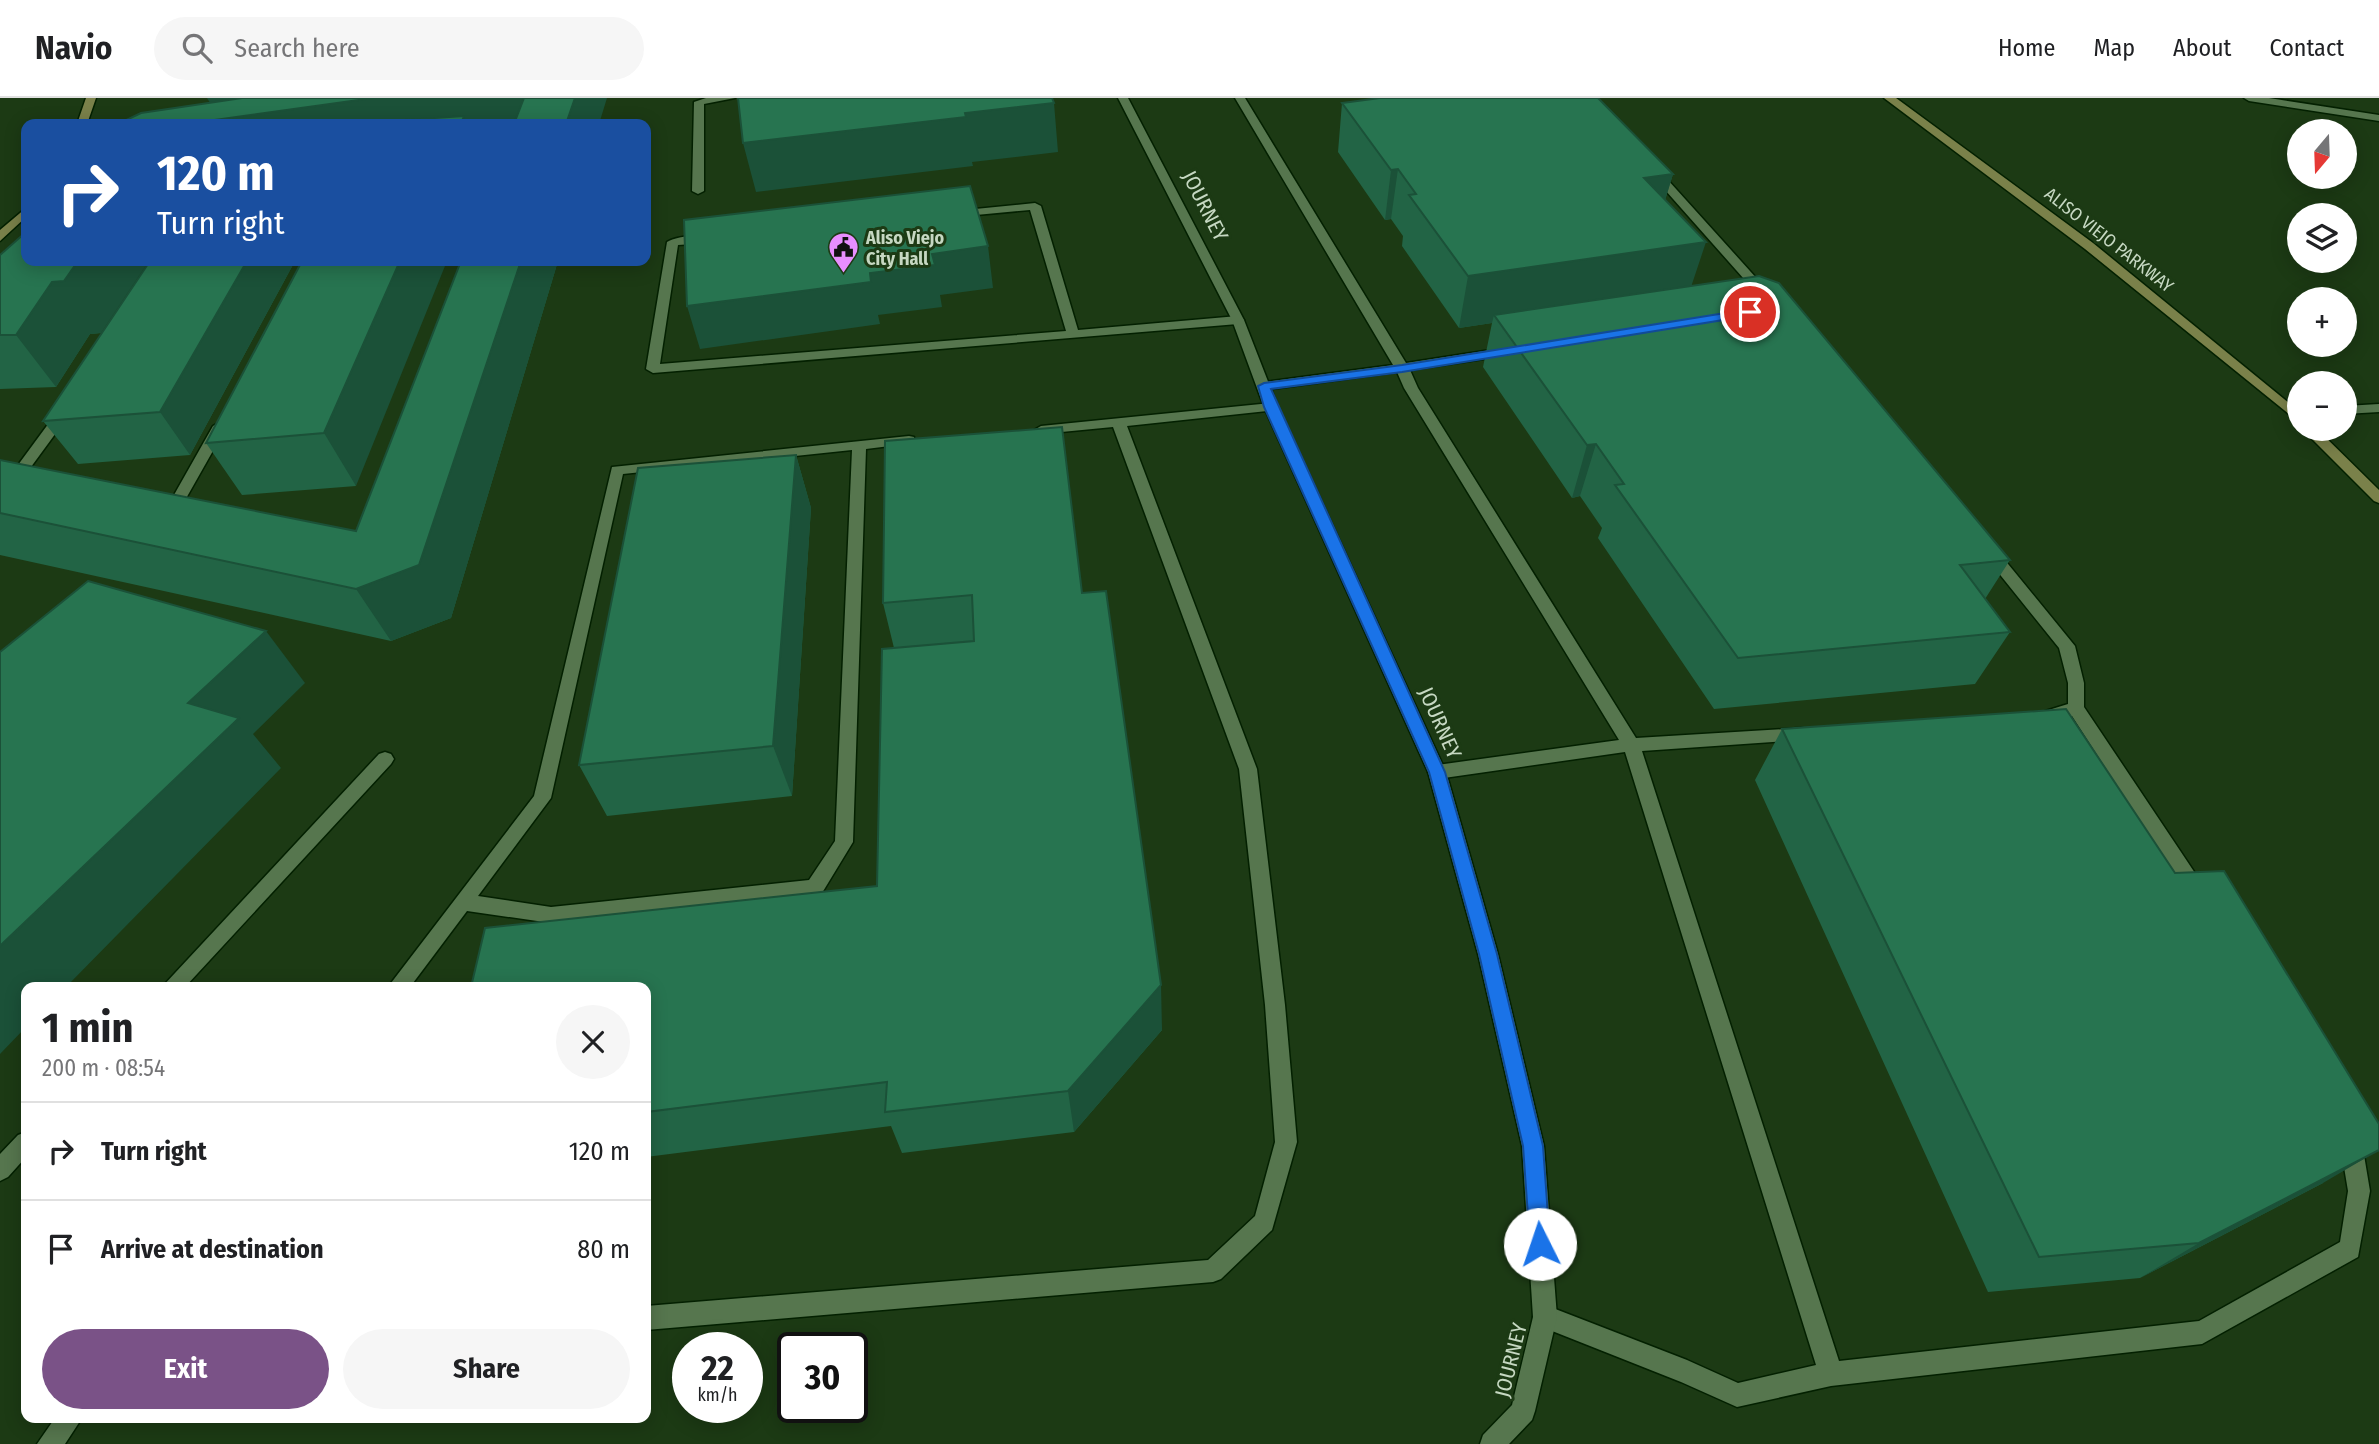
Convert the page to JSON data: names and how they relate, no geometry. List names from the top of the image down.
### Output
{
  "streets": {
    "main road": ["ALISO VIEJO PARKWAY"],
    "street": ["JOURNEY"]
  },
  "places": {
    "public building": ["Aliso Viejo City Hall"]
  },
  "north": "bottom",
  "page": {
    "header": "Navio",
    "search": "Search here",
    "nav": [
      "Home",
      "Map",
      "About",
      "Contact"
    ],
    "map_buttons": ["+", "−"],
    "turn": ["120 m", "Turn right"],
    "heading": ["1 min", "200 m · 08:54"],
    "list": [
      {
        "name": "Turn right",
        "value": "120 m"
      },
      {
        "name": "Arrive at destination",
        "value": "80 m"
      }
    ],
    "buttons": ["Exit", "Share"],
    "speed": "22 km/h",
    "limit": "30"
  }
}
